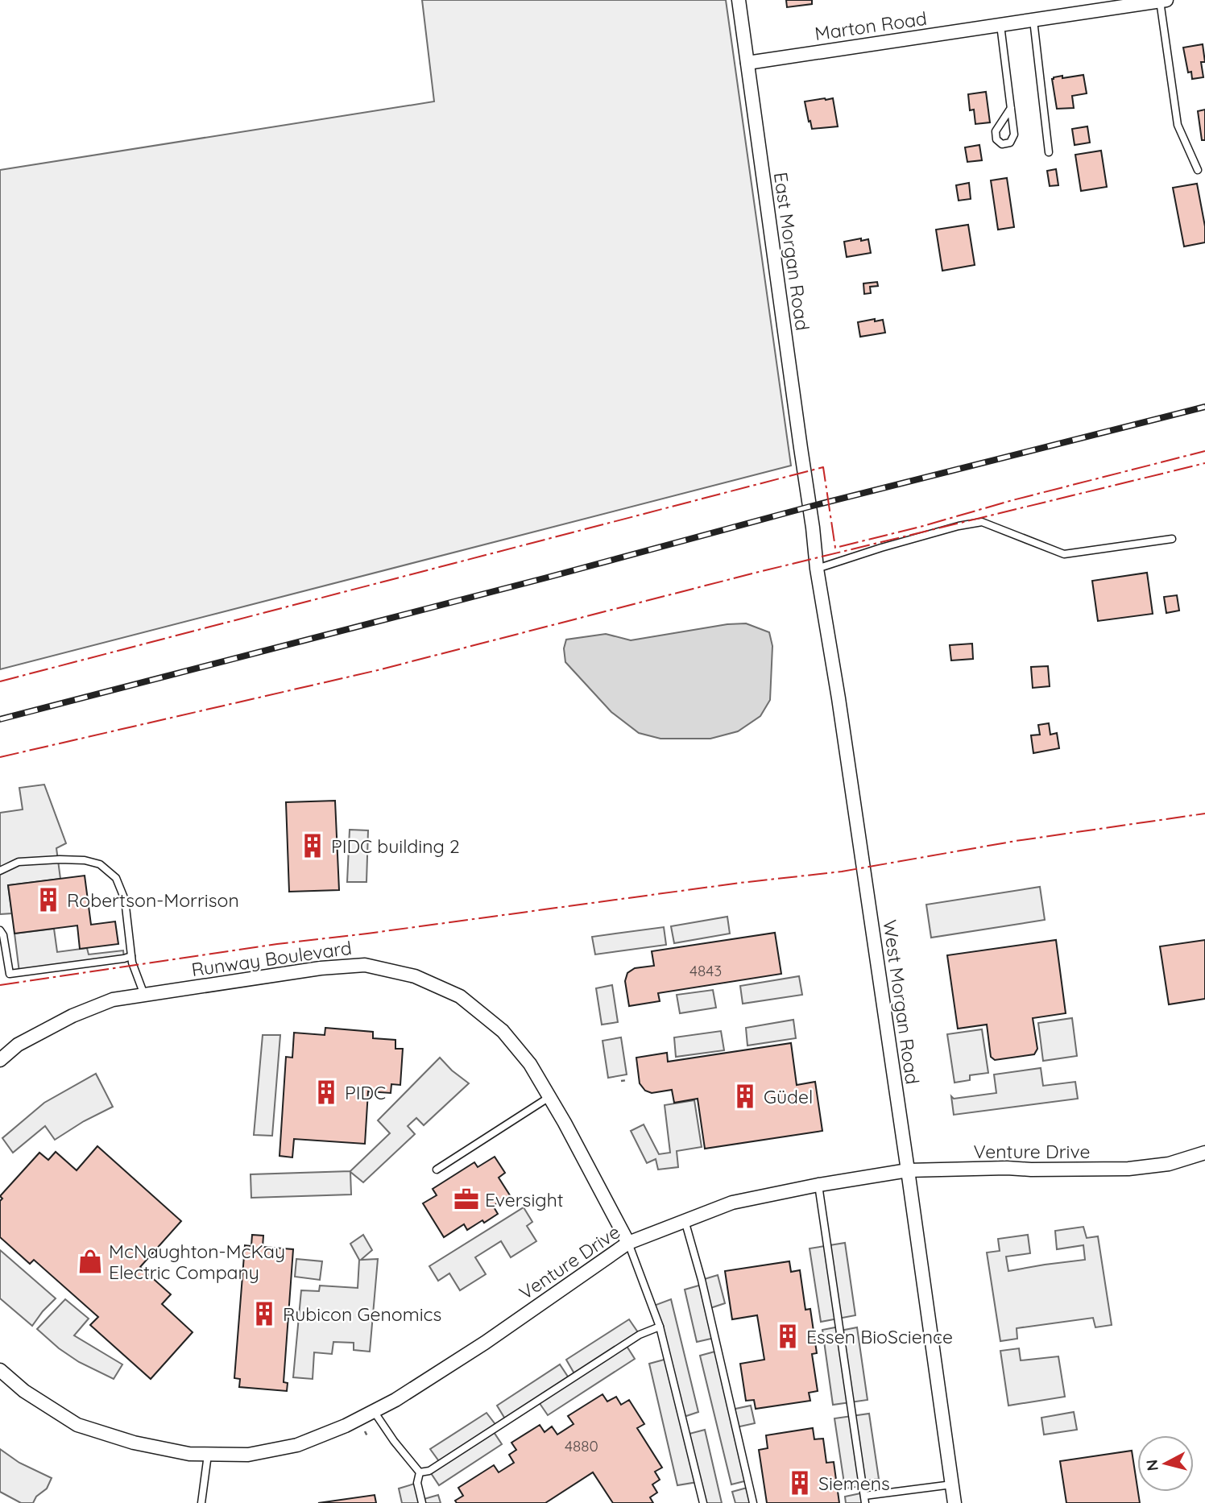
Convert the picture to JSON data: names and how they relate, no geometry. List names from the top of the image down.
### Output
{
  "streets": {
    "street": [
      "Marton Road",
      "East Morgan Road",
      "Runway Boulevard",
      "West Morgan Road",
      "Venture Drive"
    ]
  },
  "crossings": [
    ["Marton Road", "East Morgan Road"],
    ["East Morgan Road", "West Morgan Road"],
    ["Runway Boulevard", "Venture Drive"],
    ["West Morgan Road", "Venture Drive"]
  ],
  "places": {
    "building": [
      "PIDC building 2",
      "Robertson-Morrison",
      "PIDC",
      "Güdel",
      "Rubicon Genomics",
      "Essen BioScience",
      "Siemens"
    ],
    "office": ["Eversight"],
    "shop": ["McNaughton-McKay Electric Company"]
  },
  "house_numbers": ["4843", "4880"],
  "north": "left"
}
